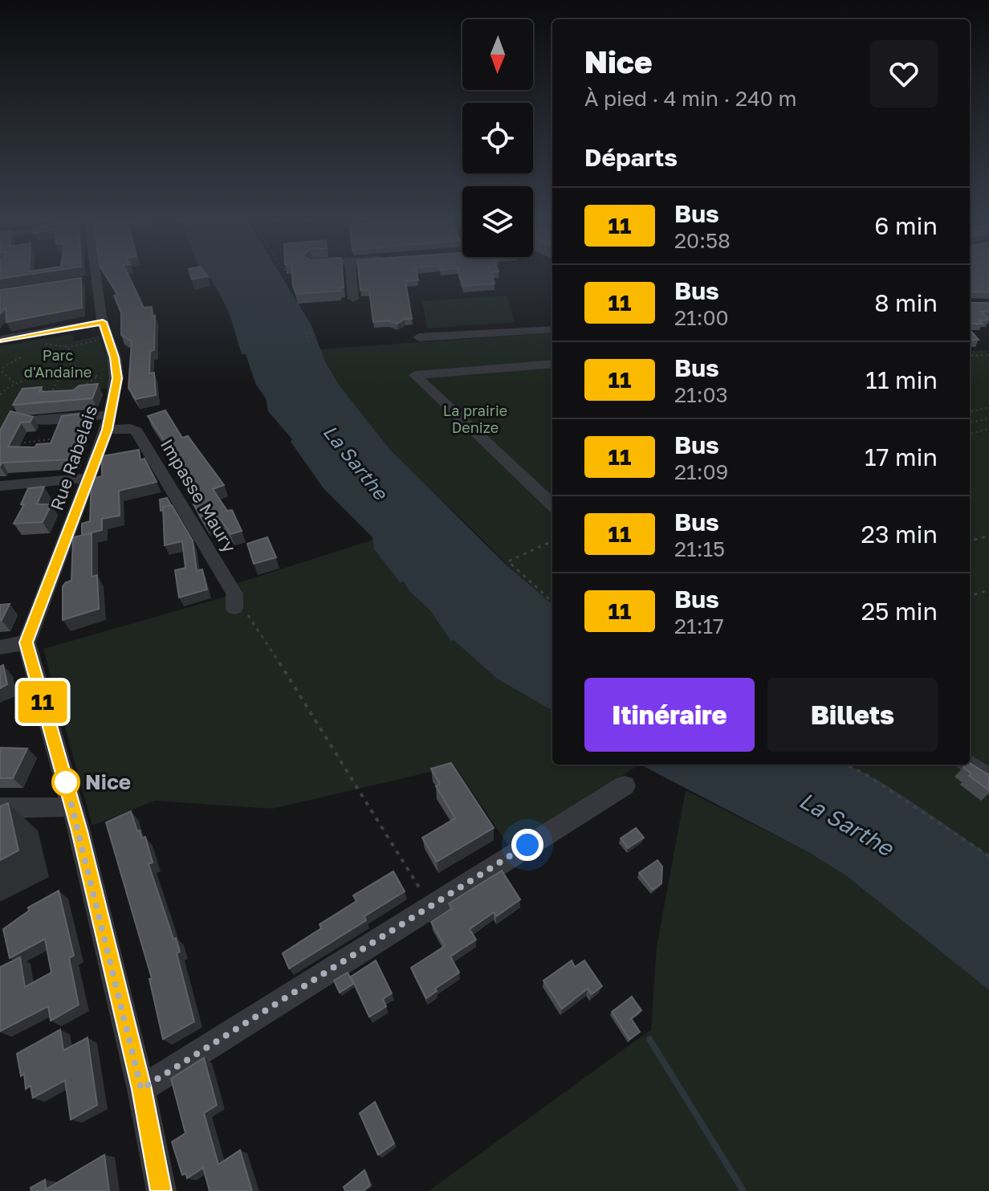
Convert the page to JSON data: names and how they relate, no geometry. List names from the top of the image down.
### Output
{
  "streets": {
    "street": ["Rue Rabelais", "Impasse Maury"]
  },
  "crossings": [
    ["Rue Rabelais", "Impasse Maury"]
  ],
  "water": ["La Sarthe"],
  "parks": ["Parc d'Andaine", "La prairie Denize"],
  "places": ["Nice"],
  "lines": ["bus line 11"],
  "north": "bottom",
  "page": {
    "on_map": "11",
    "heading": [
      ["Nice", "À pied · 4 min · 240 m"],
      "Départs"
    ],
    "list": [
      {
        "mark": "11",
        "name": "Bus",
        "note": "20:58",
        "value": "6 min"
      },
      {
        "mark": "11",
        "name": "Bus",
        "note": "21:00",
        "value": "8 min"
      },
      {
        "mark": "11",
        "name": "Bus",
        "note": "21:03",
        "value": "11 min"
      },
      {
        "mark": "11",
        "name": "Bus",
        "note": "21:09",
        "value": "17 min"
      },
      {
        "mark": "11",
        "name": "Bus",
        "note": "21:15",
        "value": "23 min"
      },
      {
        "mark": "11",
        "name": "Bus",
        "note": "21:17",
        "value": "25 min"
      }
    ],
    "buttons": ["Itinéraire", "Billets"]
  }
}
